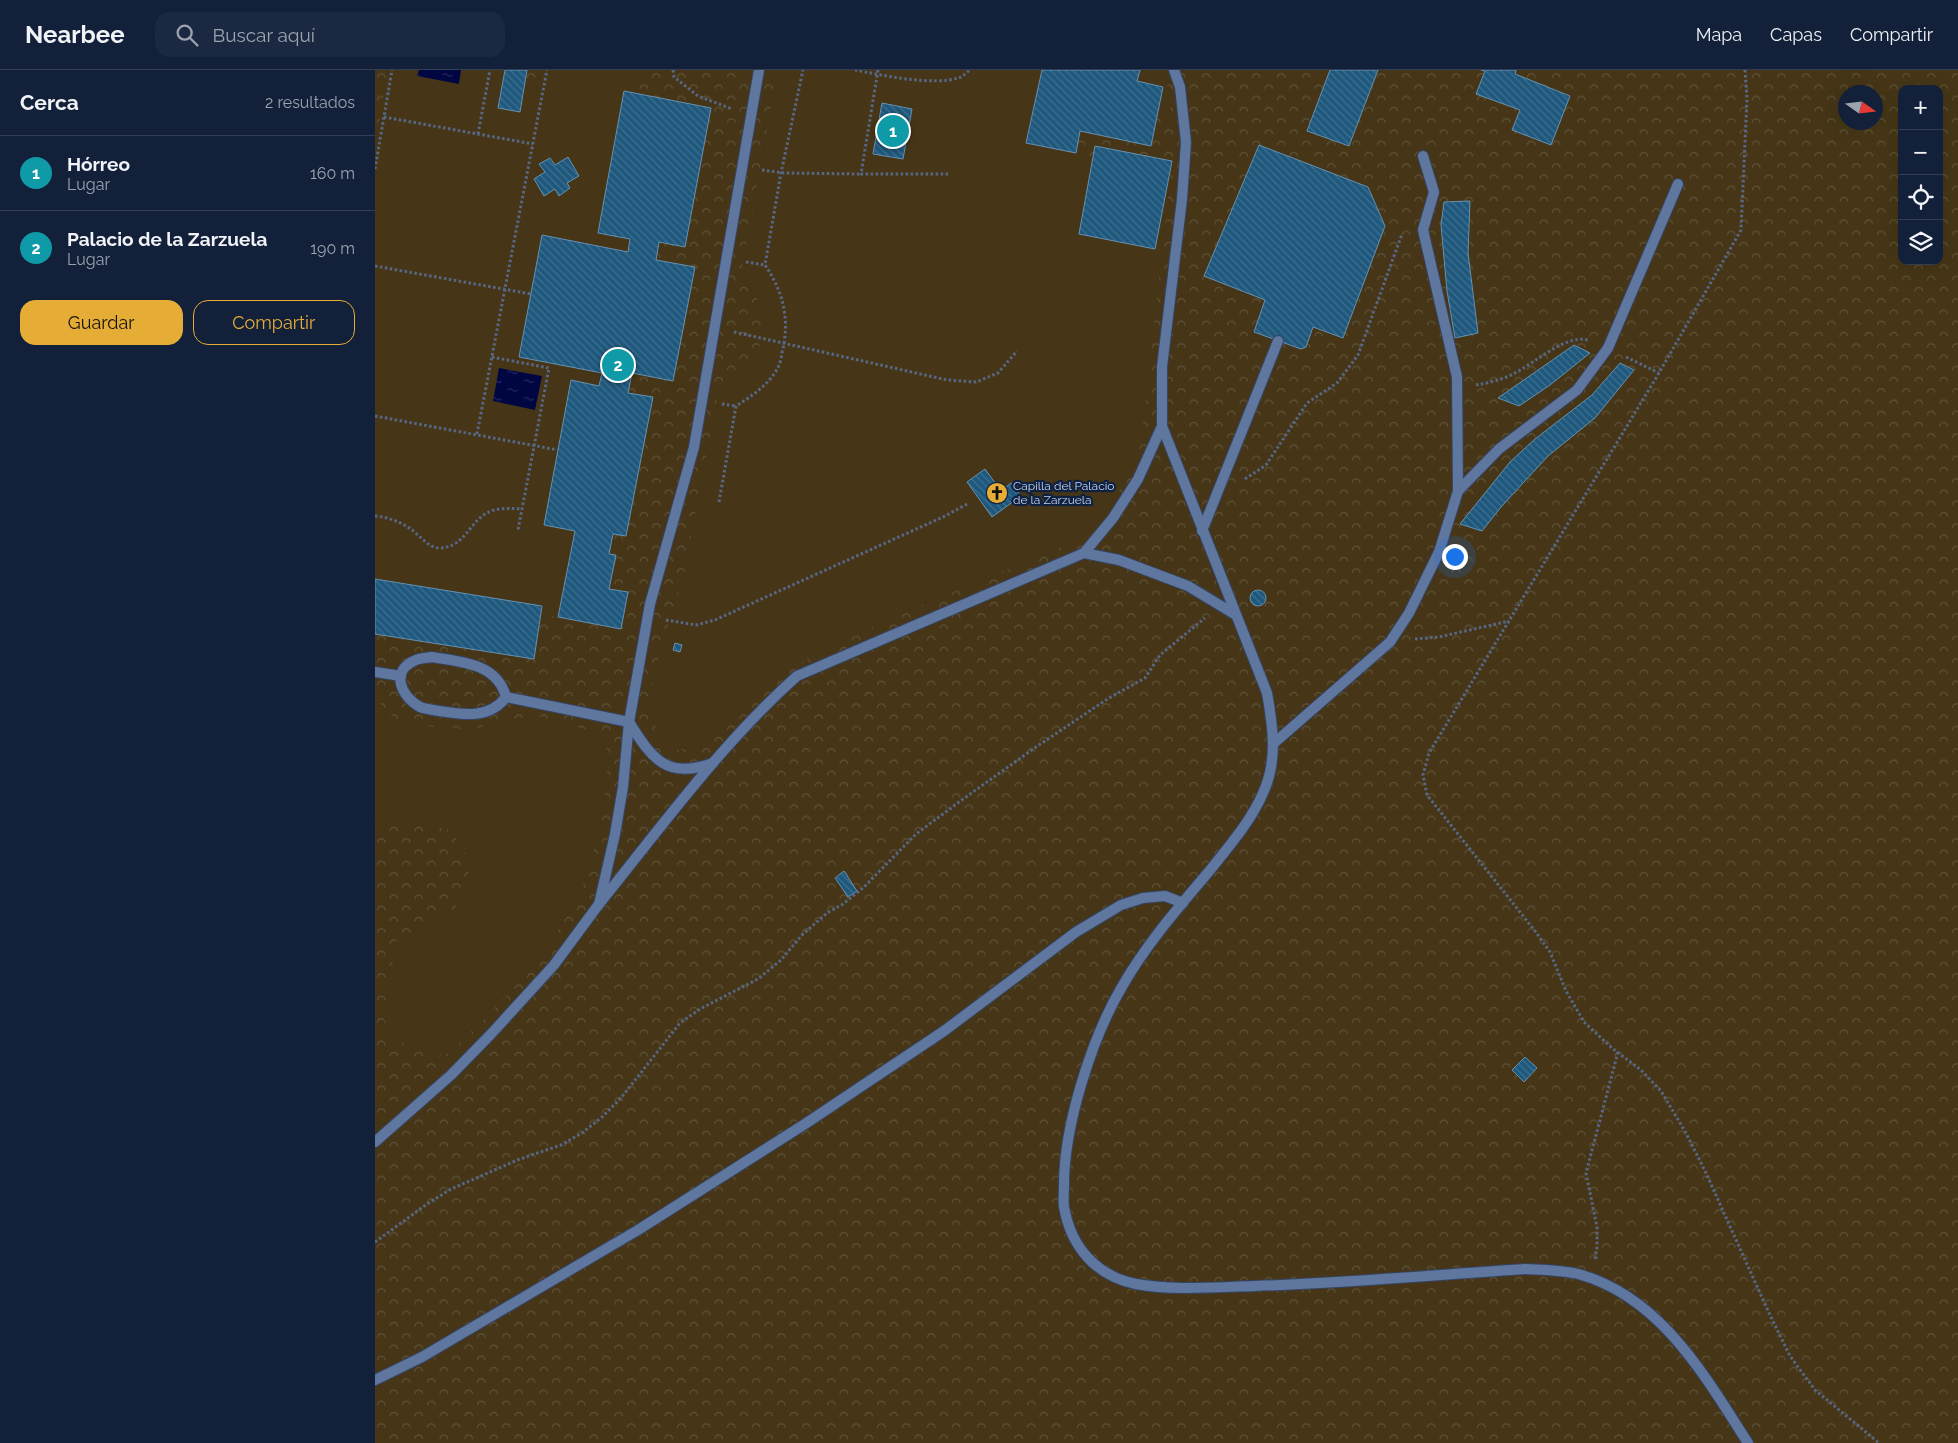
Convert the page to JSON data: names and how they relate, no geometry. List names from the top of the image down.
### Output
{
  "places": {
    "church": ["Capilla del Palacio de la Zarzuela"]
  },
  "north": "right",
  "page": {
    "header": "Nearbee",
    "search": "Buscar aquí",
    "nav": ["Mapa", "Capas", "Compartir"],
    "heading": ["Cerca", "2 resultados"],
    "map_buttons": ["+", "−"],
    "pins": ["1", "2"],
    "list": [
      {
        "mark": "1",
        "name": "Hórreo",
        "note": "Lugar",
        "value": "160 m"
      },
      {
        "mark": "2",
        "name": "Palacio de la Zarzuela",
        "note": "Lugar",
        "value": "190 m"
      }
    ],
    "buttons": ["Guardar", "Compartir"]
  }
}
